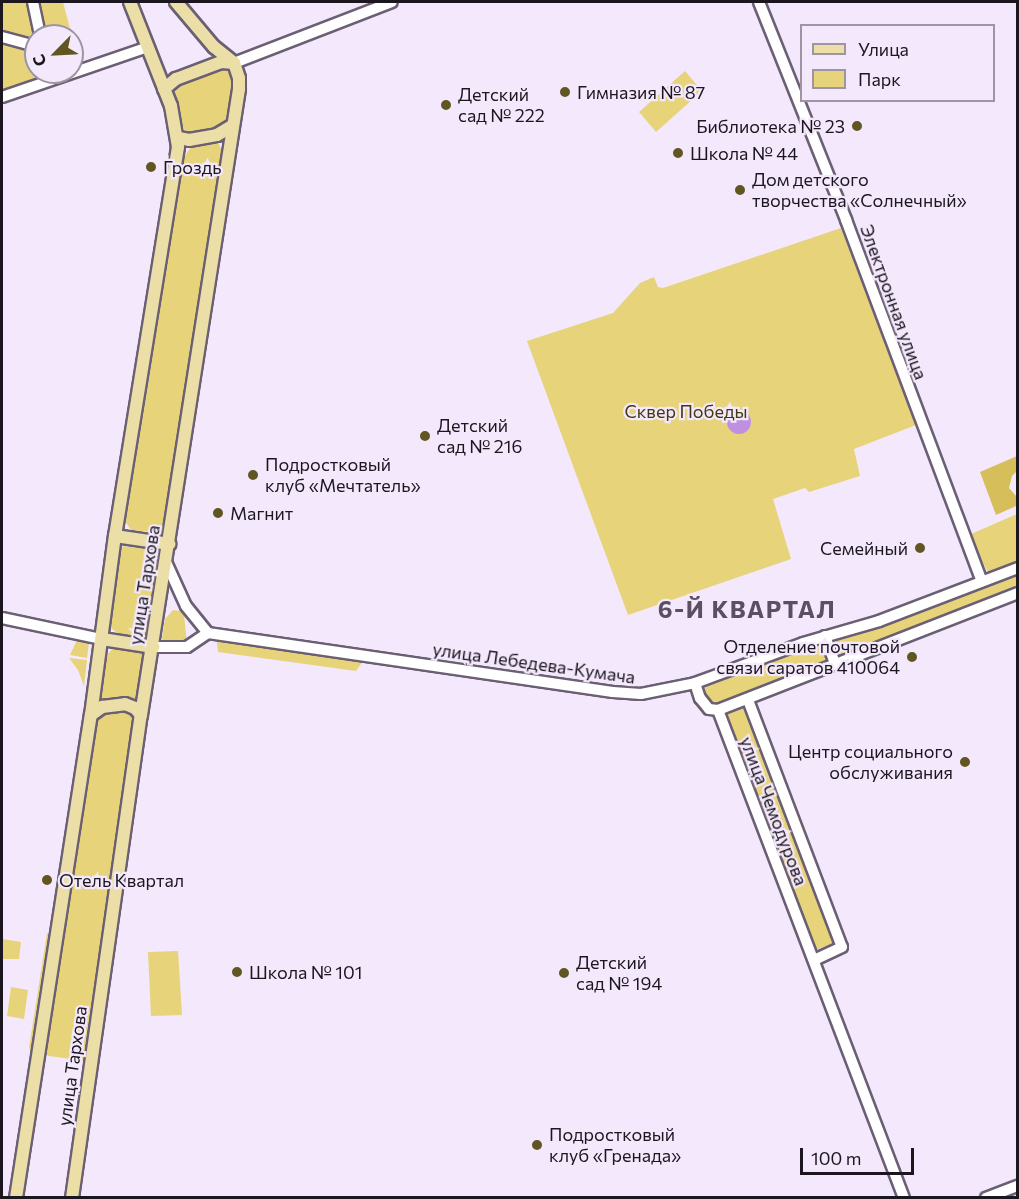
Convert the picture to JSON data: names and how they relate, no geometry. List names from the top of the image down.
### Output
{
  "streets": {
    "main road": ["улица Тархова"],
    "street": ["Электронная улица", "улица Лебедева-Кумача", "улица Чемодурова"]
  },
  "crossings": [
    ["Электронная улица", "улица Лебедева-Кумача"],
    ["улица Лебедева-Кумача", "улица Чемодурова"]
  ],
  "districts": ["6-Й КВАРТАЛ"],
  "parks": ["Сквер Победы"],
  "places": [
    "Гимназия № 87",
    "Детский сад № 222",
    "Библиотека № 23",
    "Школа № 44",
    "Гроздь",
    "Дом детского творчества «Солнечный»",
    "Детский сад № 216",
    "Подростковый клуб «Мечтатель»",
    "Магнит",
    "Семейный",
    "Отделение почтовой связи саратов 410064",
    "Центр социального обслуживания",
    "Отель Квартал",
    "Школа № 101",
    "Детский сад № 194",
    "Подростковый клуб «Гренада»"
  ],
  "legend": ["Улица", "Парк"],
  "scale_bar": "100 m",
  "north": "bottom left"
}
